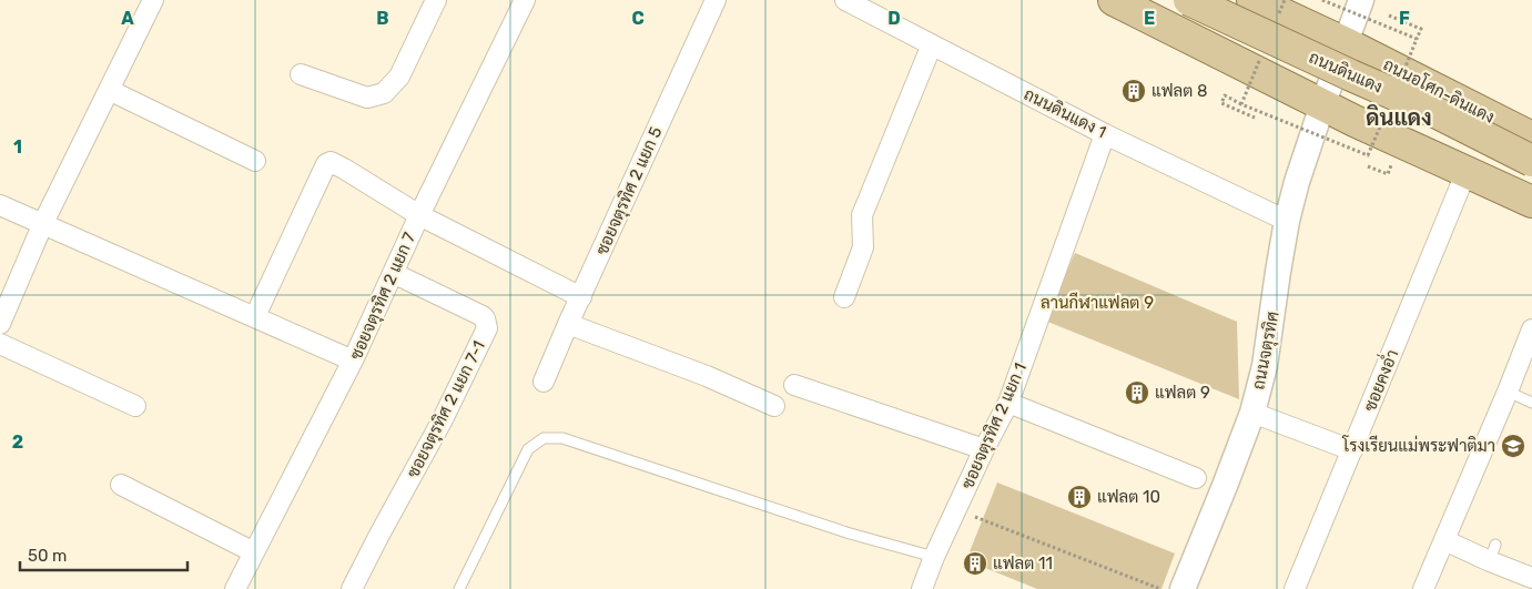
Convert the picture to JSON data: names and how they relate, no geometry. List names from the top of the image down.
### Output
{
  "streets": {
    "main road": ["ถนนดินแดง", "ถนนอโศก-ดินแดง"],
    "street": [
      "ถนนดินแดง 1",
      "ซอยจตุรทิศ 2 แยก 5",
      "ซอยจตุรทิศ 2 แยก 7",
      "ถนนจตุรทิศ",
      "ซอยคงอ่ำ",
      "ซอยจตุรทิศ 2 แยก 7-1",
      "ซอยจตุรทิศ 2 แยก 1"
    ]
  },
  "crossings": [
    ["ถนนดินแดง", "ถนนอโศก-ดินแดง"],
    ["ถนนดินแดง", "ถนนจตุรทิศ"],
    ["ถนนอโศก-ดินแดง", "ถนนจตุรทิศ"],
    ["ถนนดินแดง 1", "ถนนจตุรทิศ"],
    ["ถนนดินแดง 1", "ซอยจตุรทิศ 2 แยก 1"],
    ["ซอยจตุรทิศ 2 แยก 7", "ซอยจตุรทิศ 2 แยก 7-1"]
  ],
  "districts": ["ดินแดง"],
  "parks": ["ลานกีฬาแฟลต 9"],
  "places": {
    "building": [
      "แฟลต 8",
      "แฟลต 9",
      "แฟลต 10",
      "แฟลต 11"
    ],
    "school or university": ["โรงเรียนแม่พระฟาติมา"]
  },
  "scale_bar": "50 m",
  "grid": {
    "columns": [
      "A",
      "B",
      "C",
      "D",
      "E",
      "F"
    ],
    "rows": ["1", "2"]
  }
}
